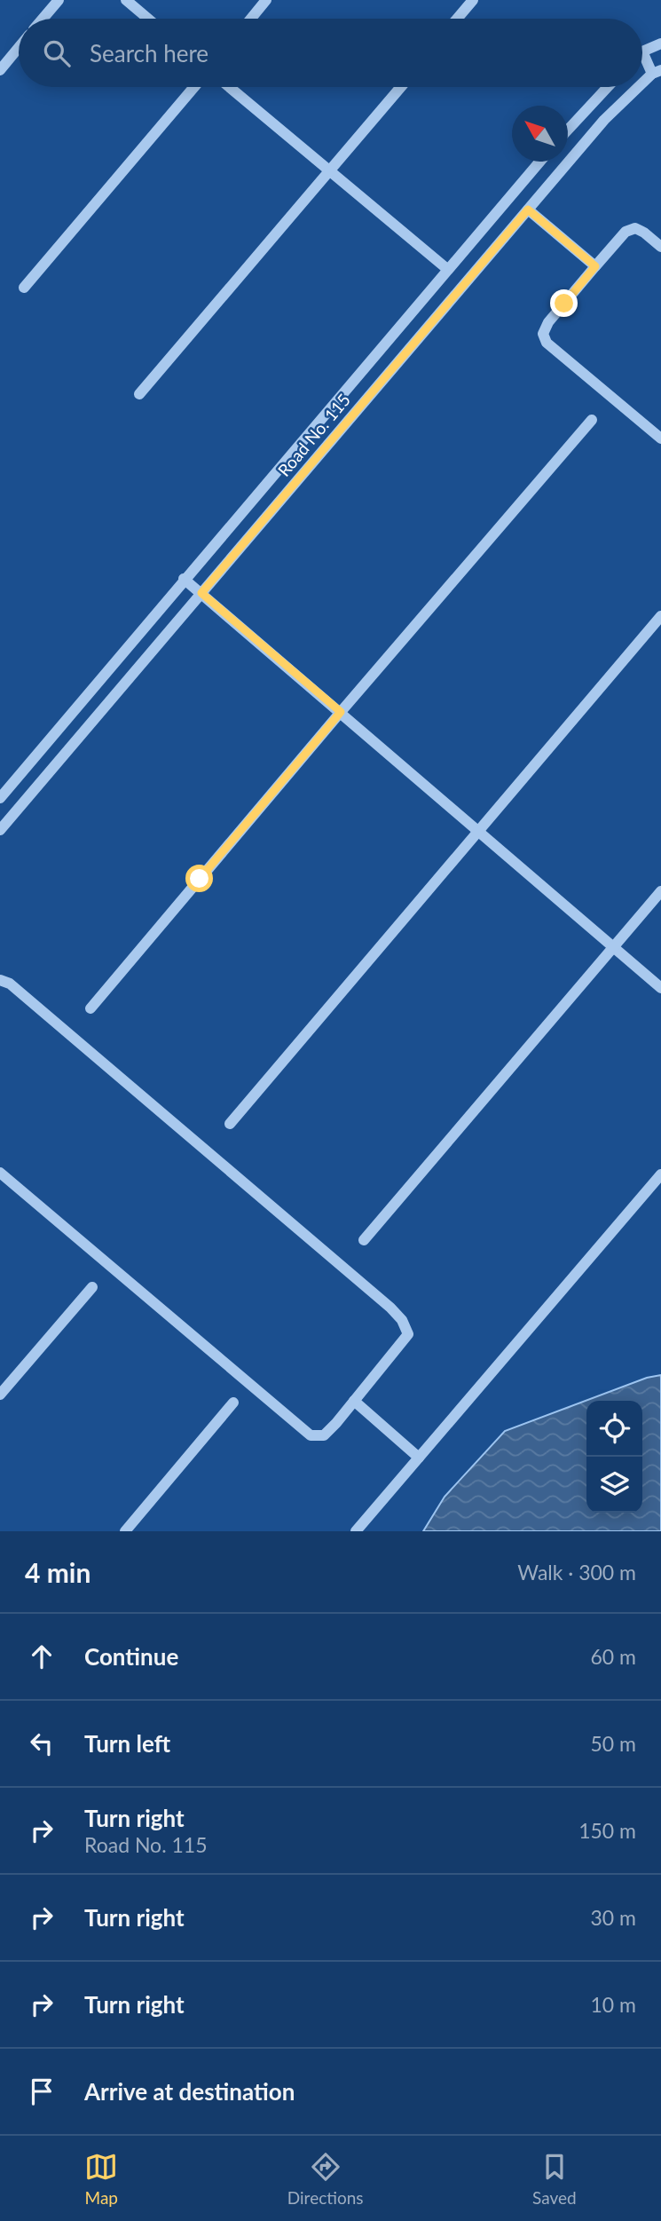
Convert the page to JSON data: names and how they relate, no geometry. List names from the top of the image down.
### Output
{
  "streets": {
    "street": ["Road No. 115"]
  },
  "north": "top left",
  "page": {
    "search": "Search here",
    "heading": ["4 min", "Walk · 300 m"],
    "list": [
      ["Continue", "60 m"],
      ["Turn left", "50 m"],
      ["Turn right", "Road No. 115", "150 m"],
      ["Turn right", "30 m"],
      ["Turn right", "10 m"],
      "Arrive at destination"
    ],
    "nav": ["Map", "Directions", "Saved"]
  }
}
